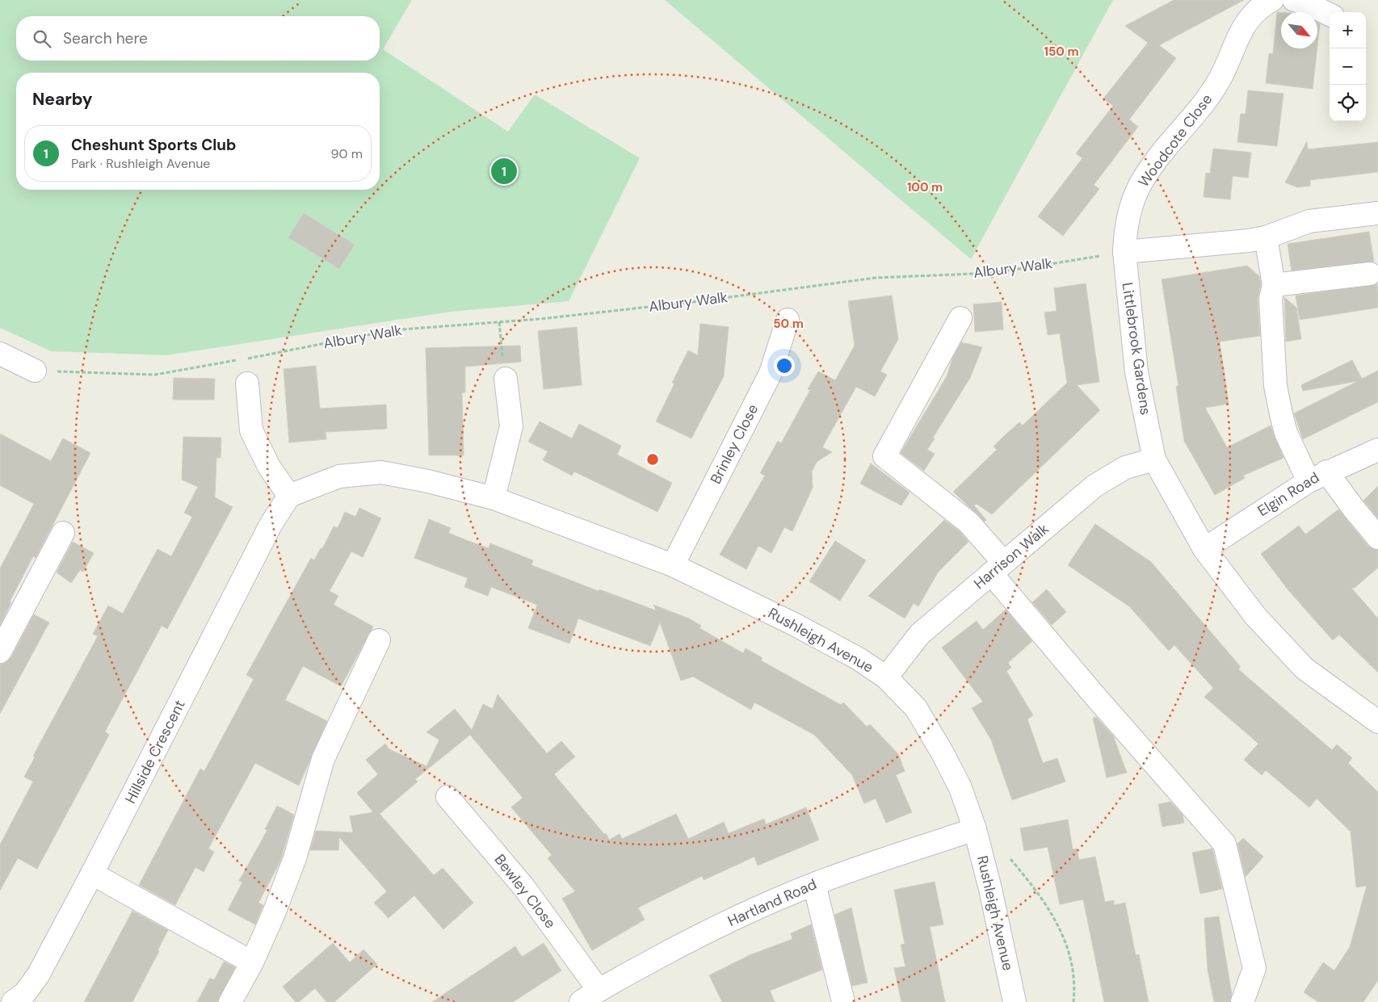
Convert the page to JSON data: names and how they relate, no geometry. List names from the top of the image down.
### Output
{
  "streets": {
    "street": [
      "Woodcote Close",
      "Littlebrook Gardens",
      "Brinley Close",
      "Elgin Road",
      "Harrison Walk",
      "Rushleigh Avenue",
      "Hillside Crescent",
      "Bewley Close",
      "Hartland Road"
    ],
    "path": ["Albury Walk"]
  },
  "crossings": [
    ["Woodcote Close", "Albury Walk"],
    ["Woodcote Close", "Littlebrook Gardens"],
    ["Albury Walk", "Littlebrook Gardens"],
    ["Littlebrook Gardens", "Elgin Road"],
    ["Littlebrook Gardens", "Harrison Walk"],
    ["Brinley Close", "Rushleigh Avenue"],
    ["Harrison Walk", "Rushleigh Avenue"],
    ["Rushleigh Avenue", "Hillside Crescent"],
    ["Rushleigh Avenue", "Hartland Road"],
    ["Bewley Close", "Hartland Road"]
  ],
  "north": "bottom right",
  "page": {
    "map_buttons": ["+", "−"],
    "search": "Search here",
    "heading": "Nearby",
    "list": [
      {
        "mark": "1",
        "name": "Cheshunt Sports Club",
        "note": "Park · Rushleigh Avenue",
        "value": "90 m"
      }
    ],
    "pins": "1"
  },
  "rings": ["150 m", "100 m", "50 m"]
}
